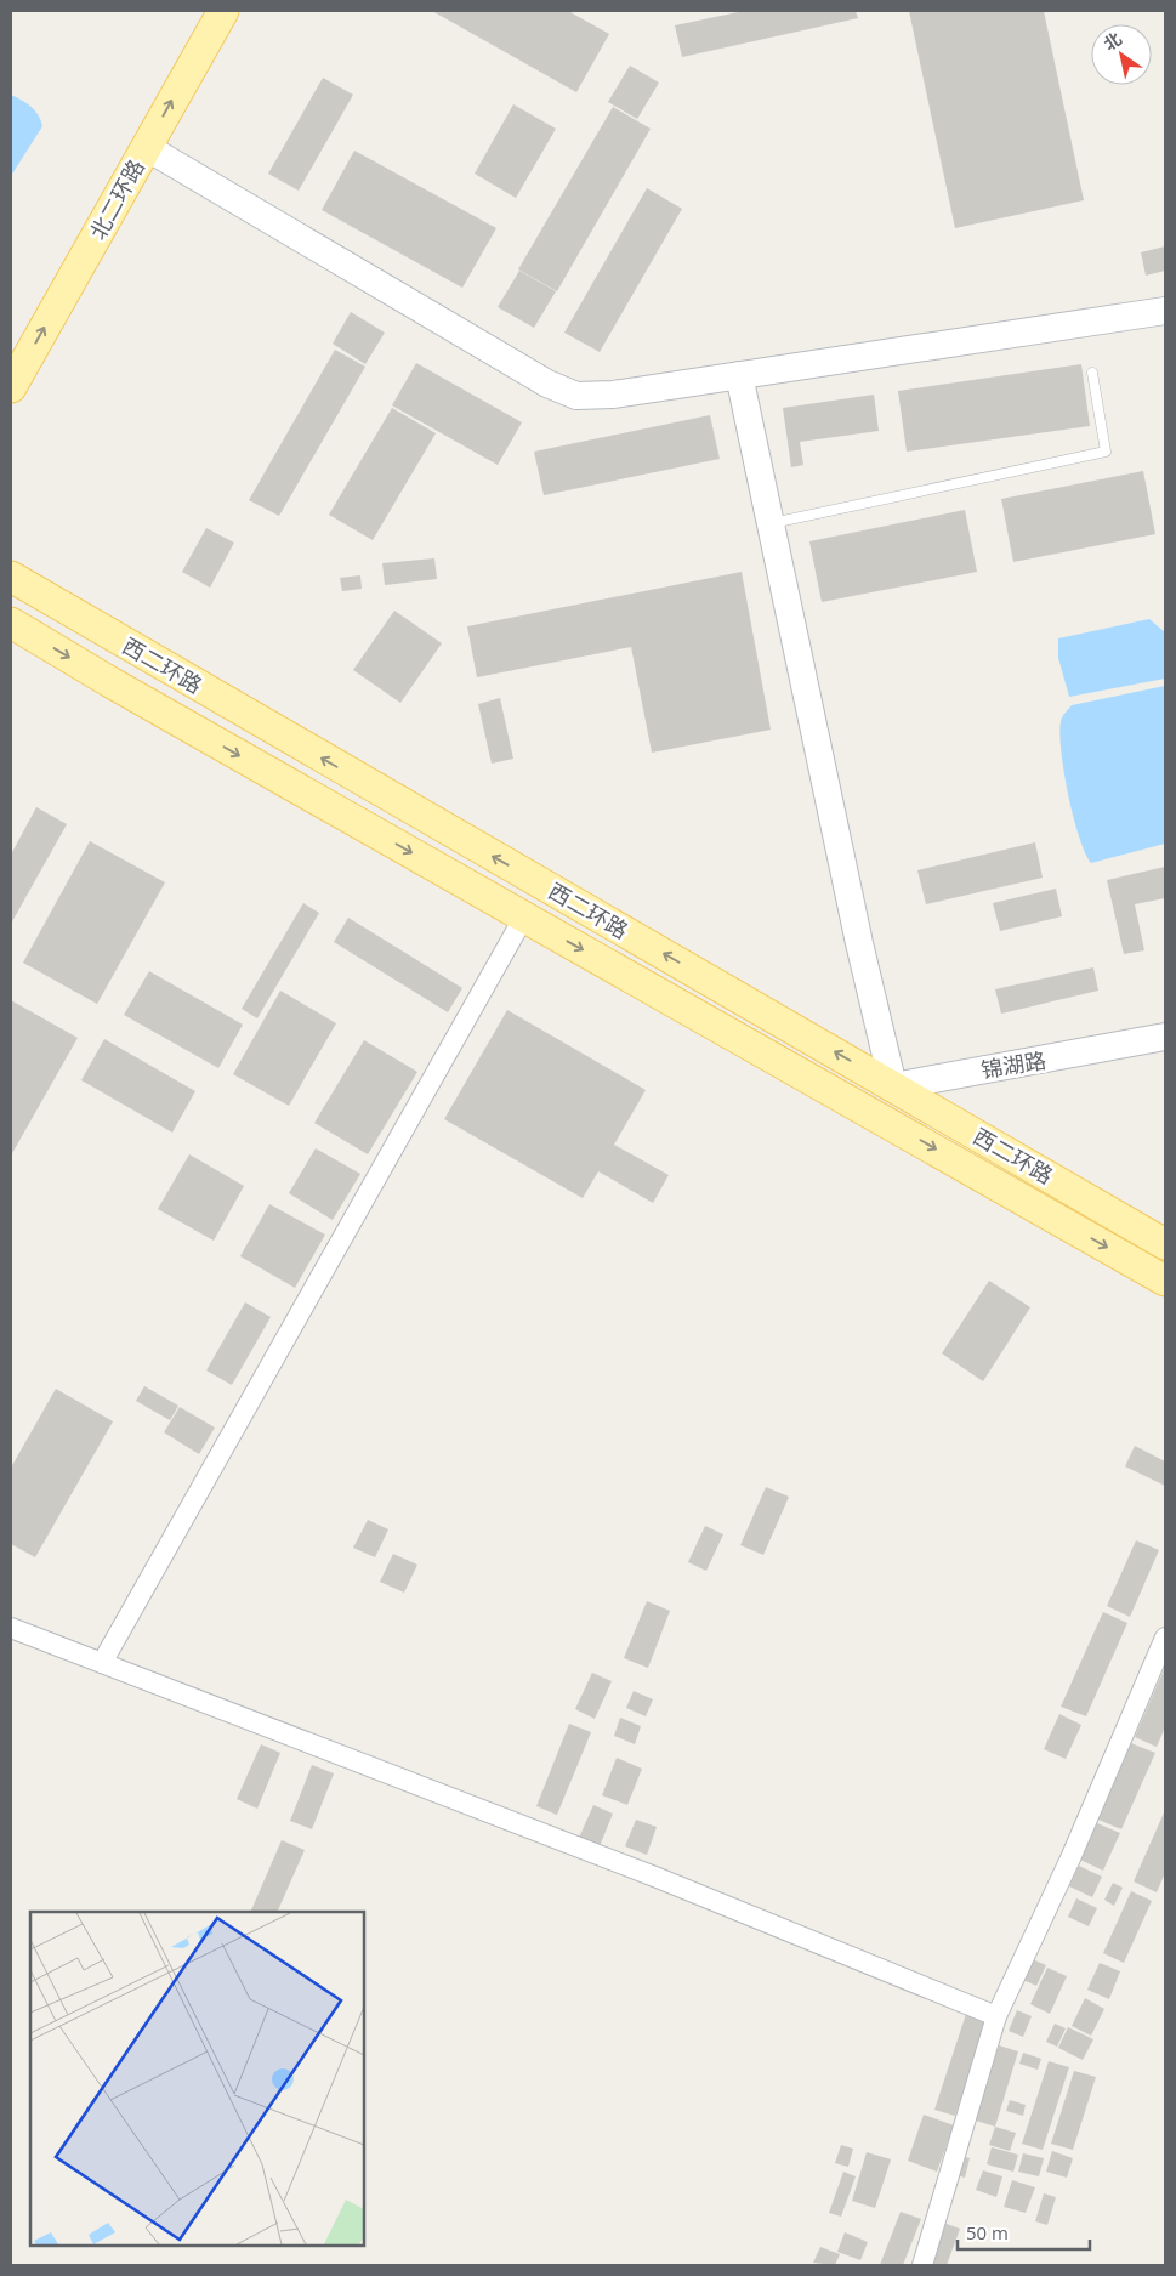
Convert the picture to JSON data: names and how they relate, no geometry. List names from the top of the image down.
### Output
{
  "streets": {
    "main road": ["北二环路", "西二环路"],
    "street": ["锦湖路"]
  },
  "crossings": [
    ["西二环路", "锦湖路"]
  ],
  "scale_bar": "50 m",
  "north": "top left"
}
